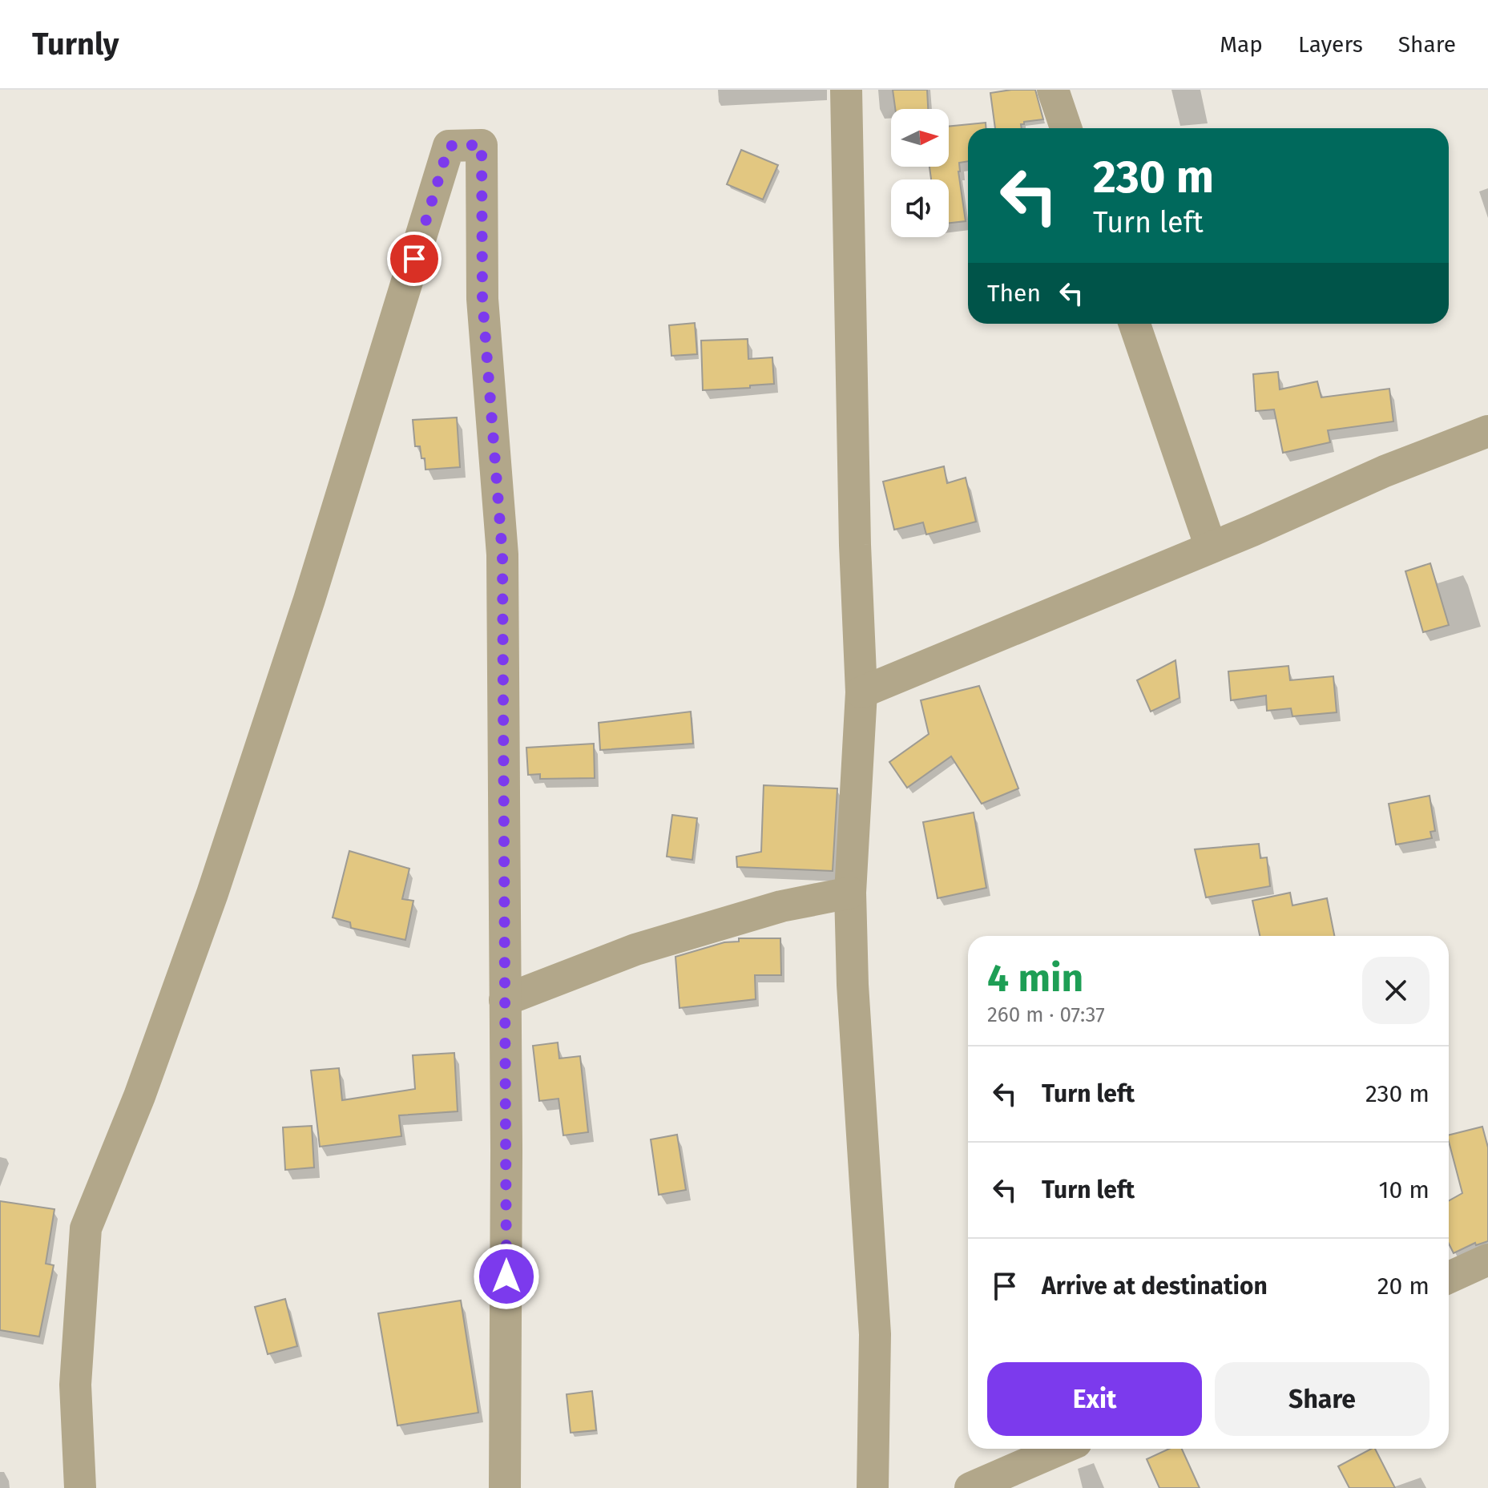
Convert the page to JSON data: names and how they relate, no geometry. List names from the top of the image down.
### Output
{
  "north": "right",
  "page": {
    "header": "Turnly",
    "nav": ["Map", "Layers", "Share"],
    "turn": ["230 m", "Turn left"],
    "then": "Then",
    "heading": ["4 min", "260 m · 07:37"],
    "list": [
      {
        "name": "Turn left",
        "value": "230 m"
      },
      {
        "name": "Turn left",
        "value": "10 m"
      },
      {
        "name": "Arrive at destination",
        "value": "20 m"
      }
    ],
    "buttons": ["Exit", "Share"]
  }
}
